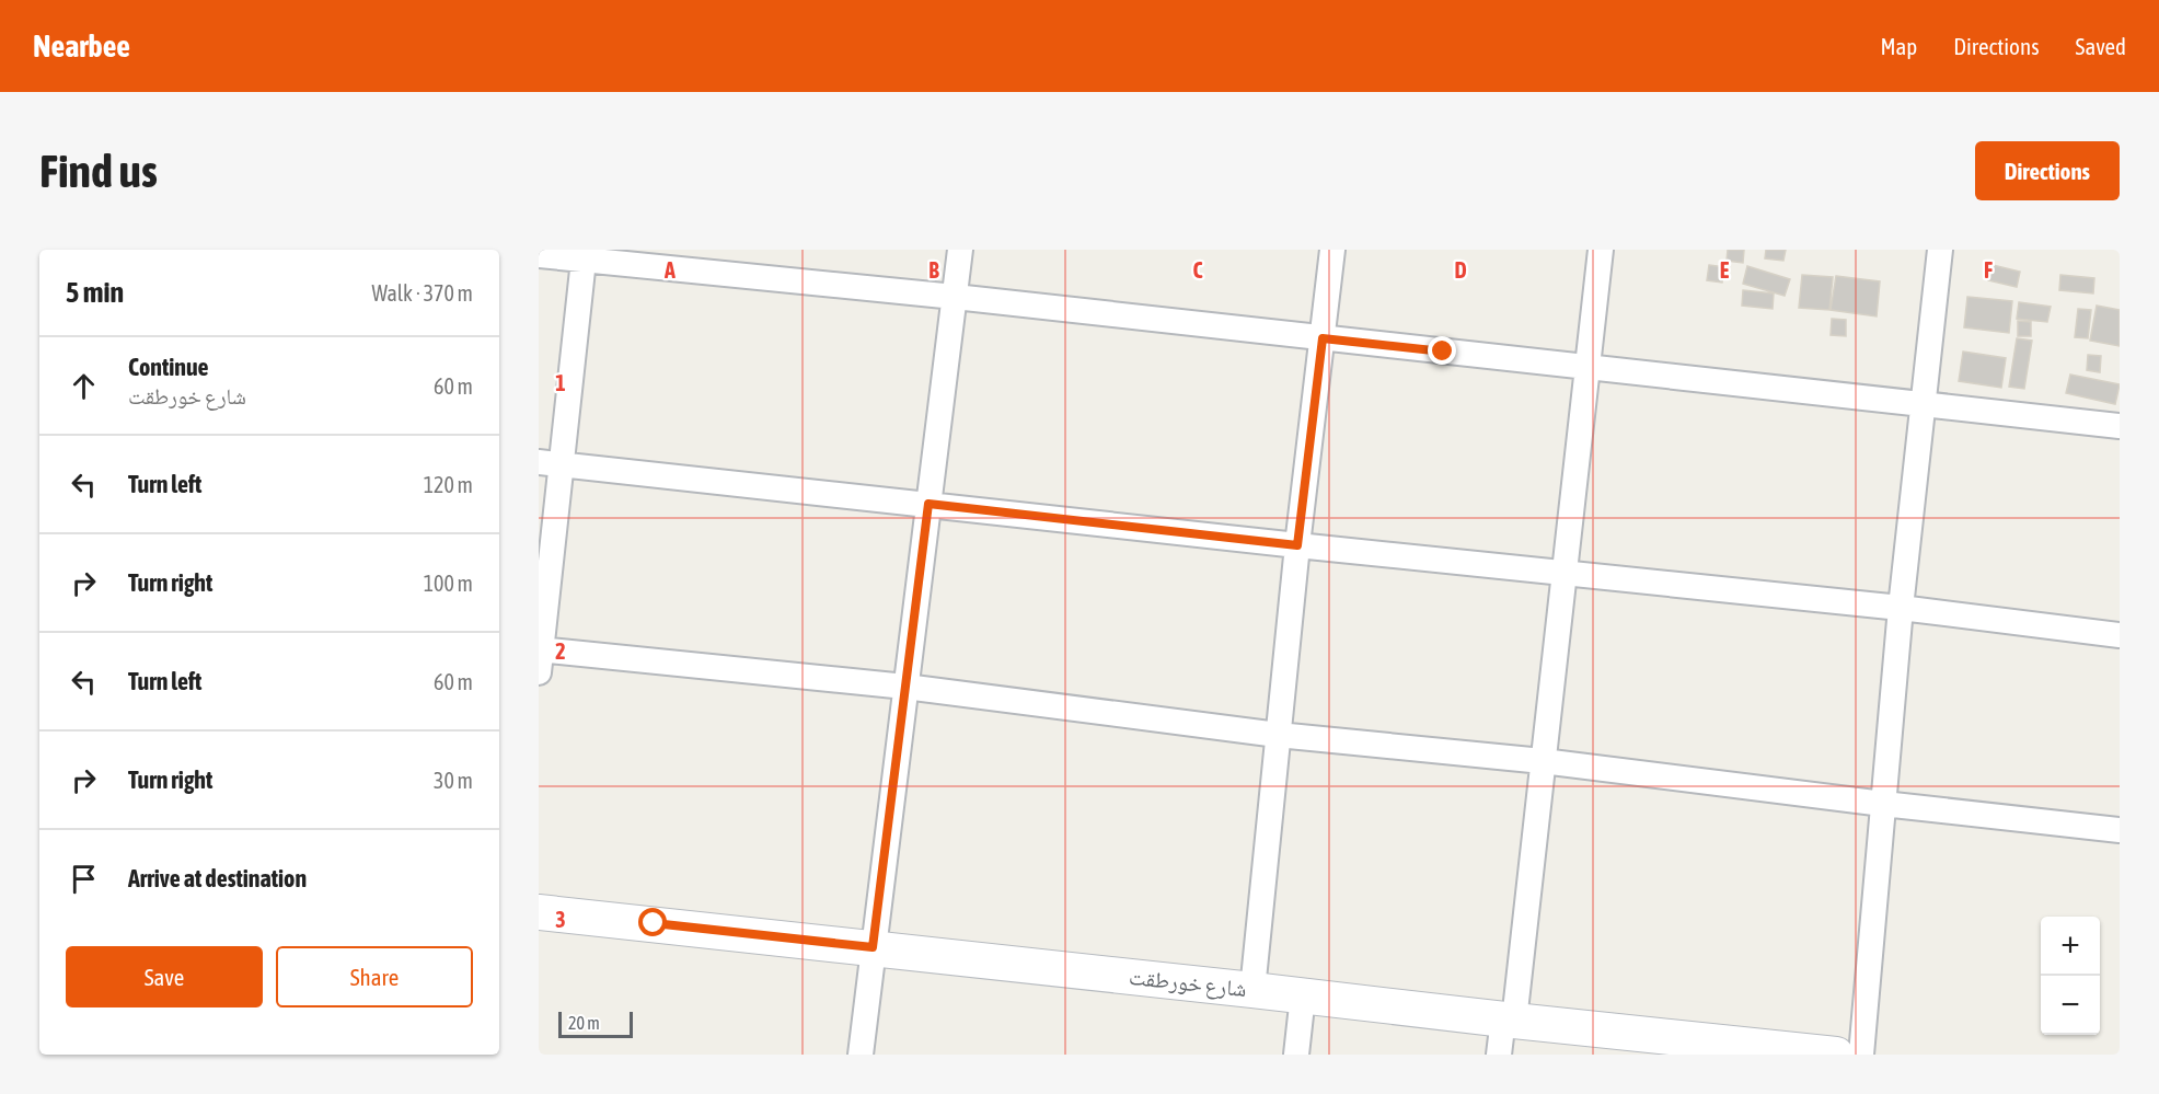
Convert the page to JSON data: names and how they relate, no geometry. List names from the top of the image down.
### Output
{
  "streets": {
    "street": ["شارع خورطقت"]
  },
  "scale_bar": "20 m",
  "page": {
    "header": "Nearbee",
    "nav": ["Map", "Directions", "Saved"],
    "buttons": [
      "Directions",
      ["Save", "Share"]
    ],
    "title": "Find us",
    "heading": ["5 min", "Walk · 370 m"],
    "list": [
      ["Continue", "شارع خورطقت", "60 m"],
      ["Turn left", "120 m"],
      ["Turn right", "100 m"],
      ["Turn left", "60 m"],
      ["Turn right", "30 m"],
      "Arrive at destination"
    ],
    "map_buttons": ["+", "−"],
    "scale": "20 m"
  },
  "grid": {
    "columns": [
      "A",
      "B",
      "C",
      "D",
      "E",
      "F"
    ],
    "rows": ["1", "2", "3"]
  }
}
